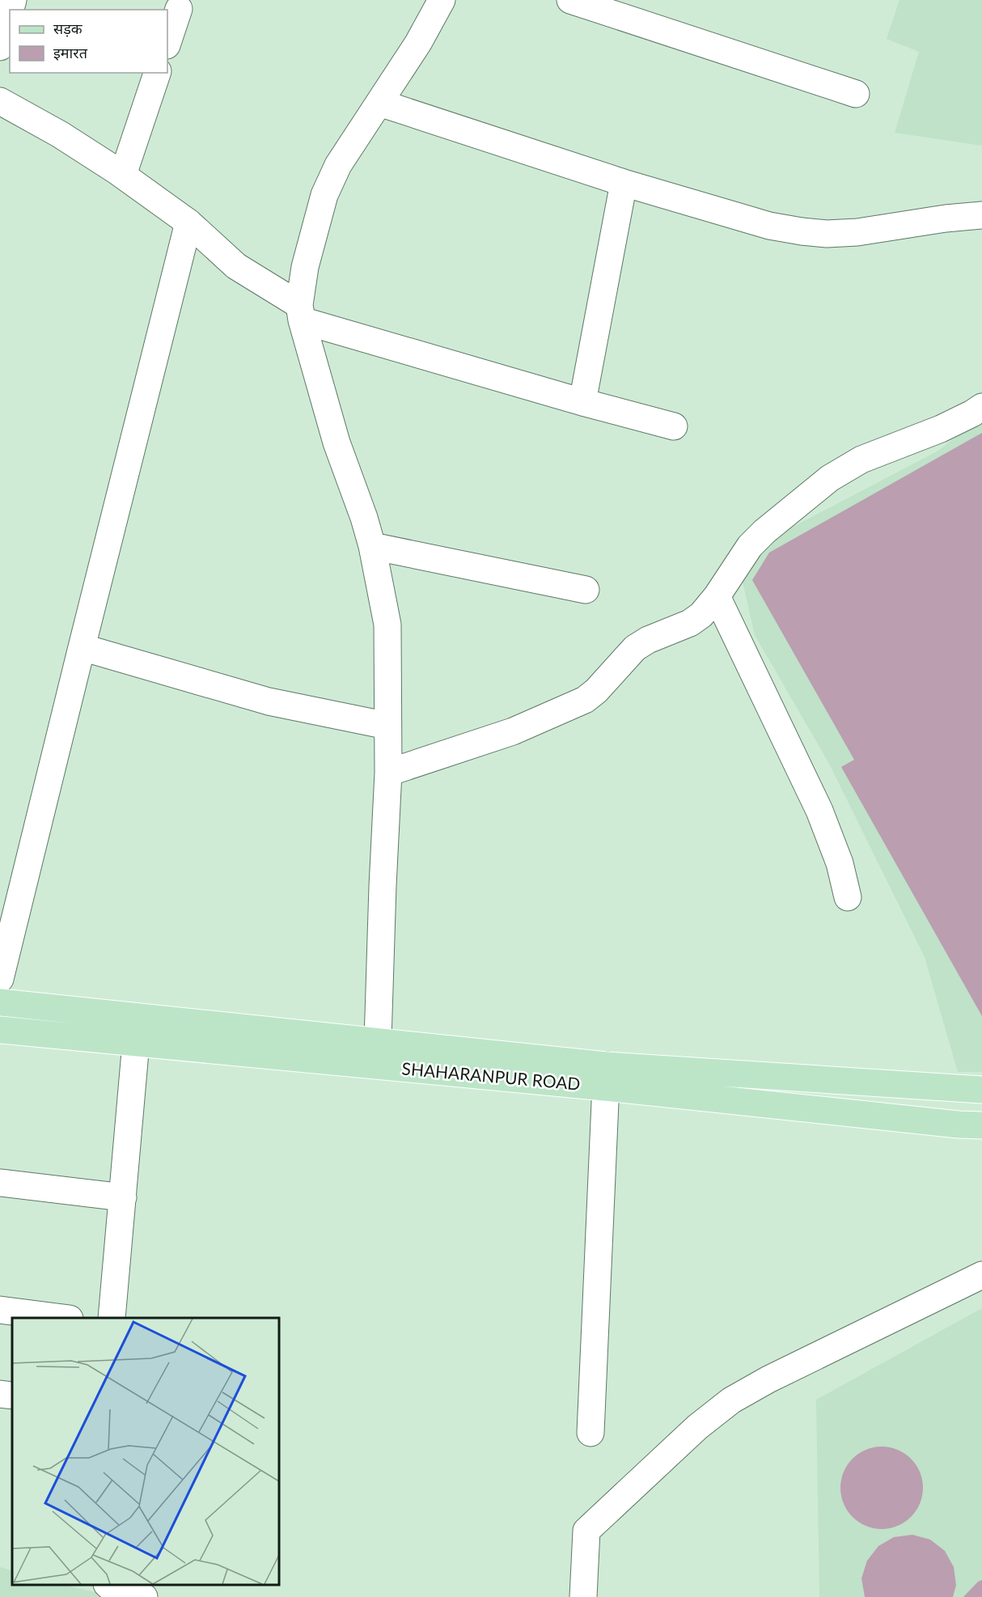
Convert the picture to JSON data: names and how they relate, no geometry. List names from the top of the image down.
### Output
{
  "streets": {
    "main road": ["SHAHARANPUR ROAD"]
  },
  "legend": ["सड़क", "इमारत"]
}
